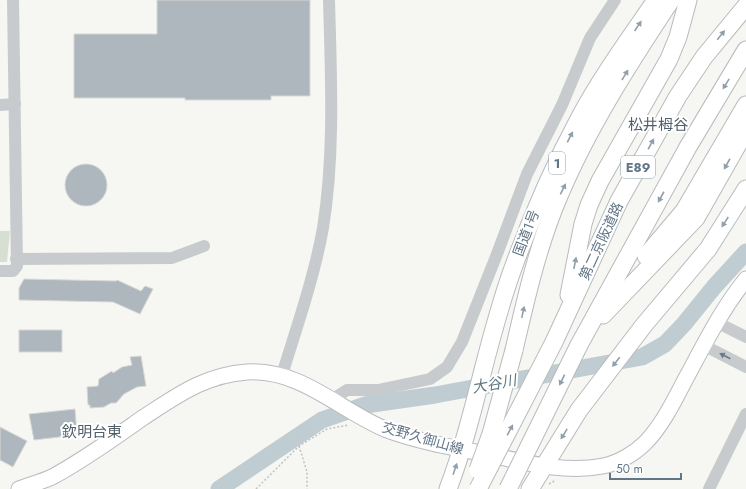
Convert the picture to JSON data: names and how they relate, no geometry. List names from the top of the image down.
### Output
{
  "streets": {
    "highway": [
      "1",
      "E89",
      "国道1号",
      "第二京阪道路"
    ],
    "main road": ["交野久御山線"]
  },
  "crossings": [
    ["国道1号", "交野久御山線"]
  ],
  "districts": ["松井栂谷", "欽明台東"],
  "water": ["大谷川"],
  "scale_bar": "50 m"
}
